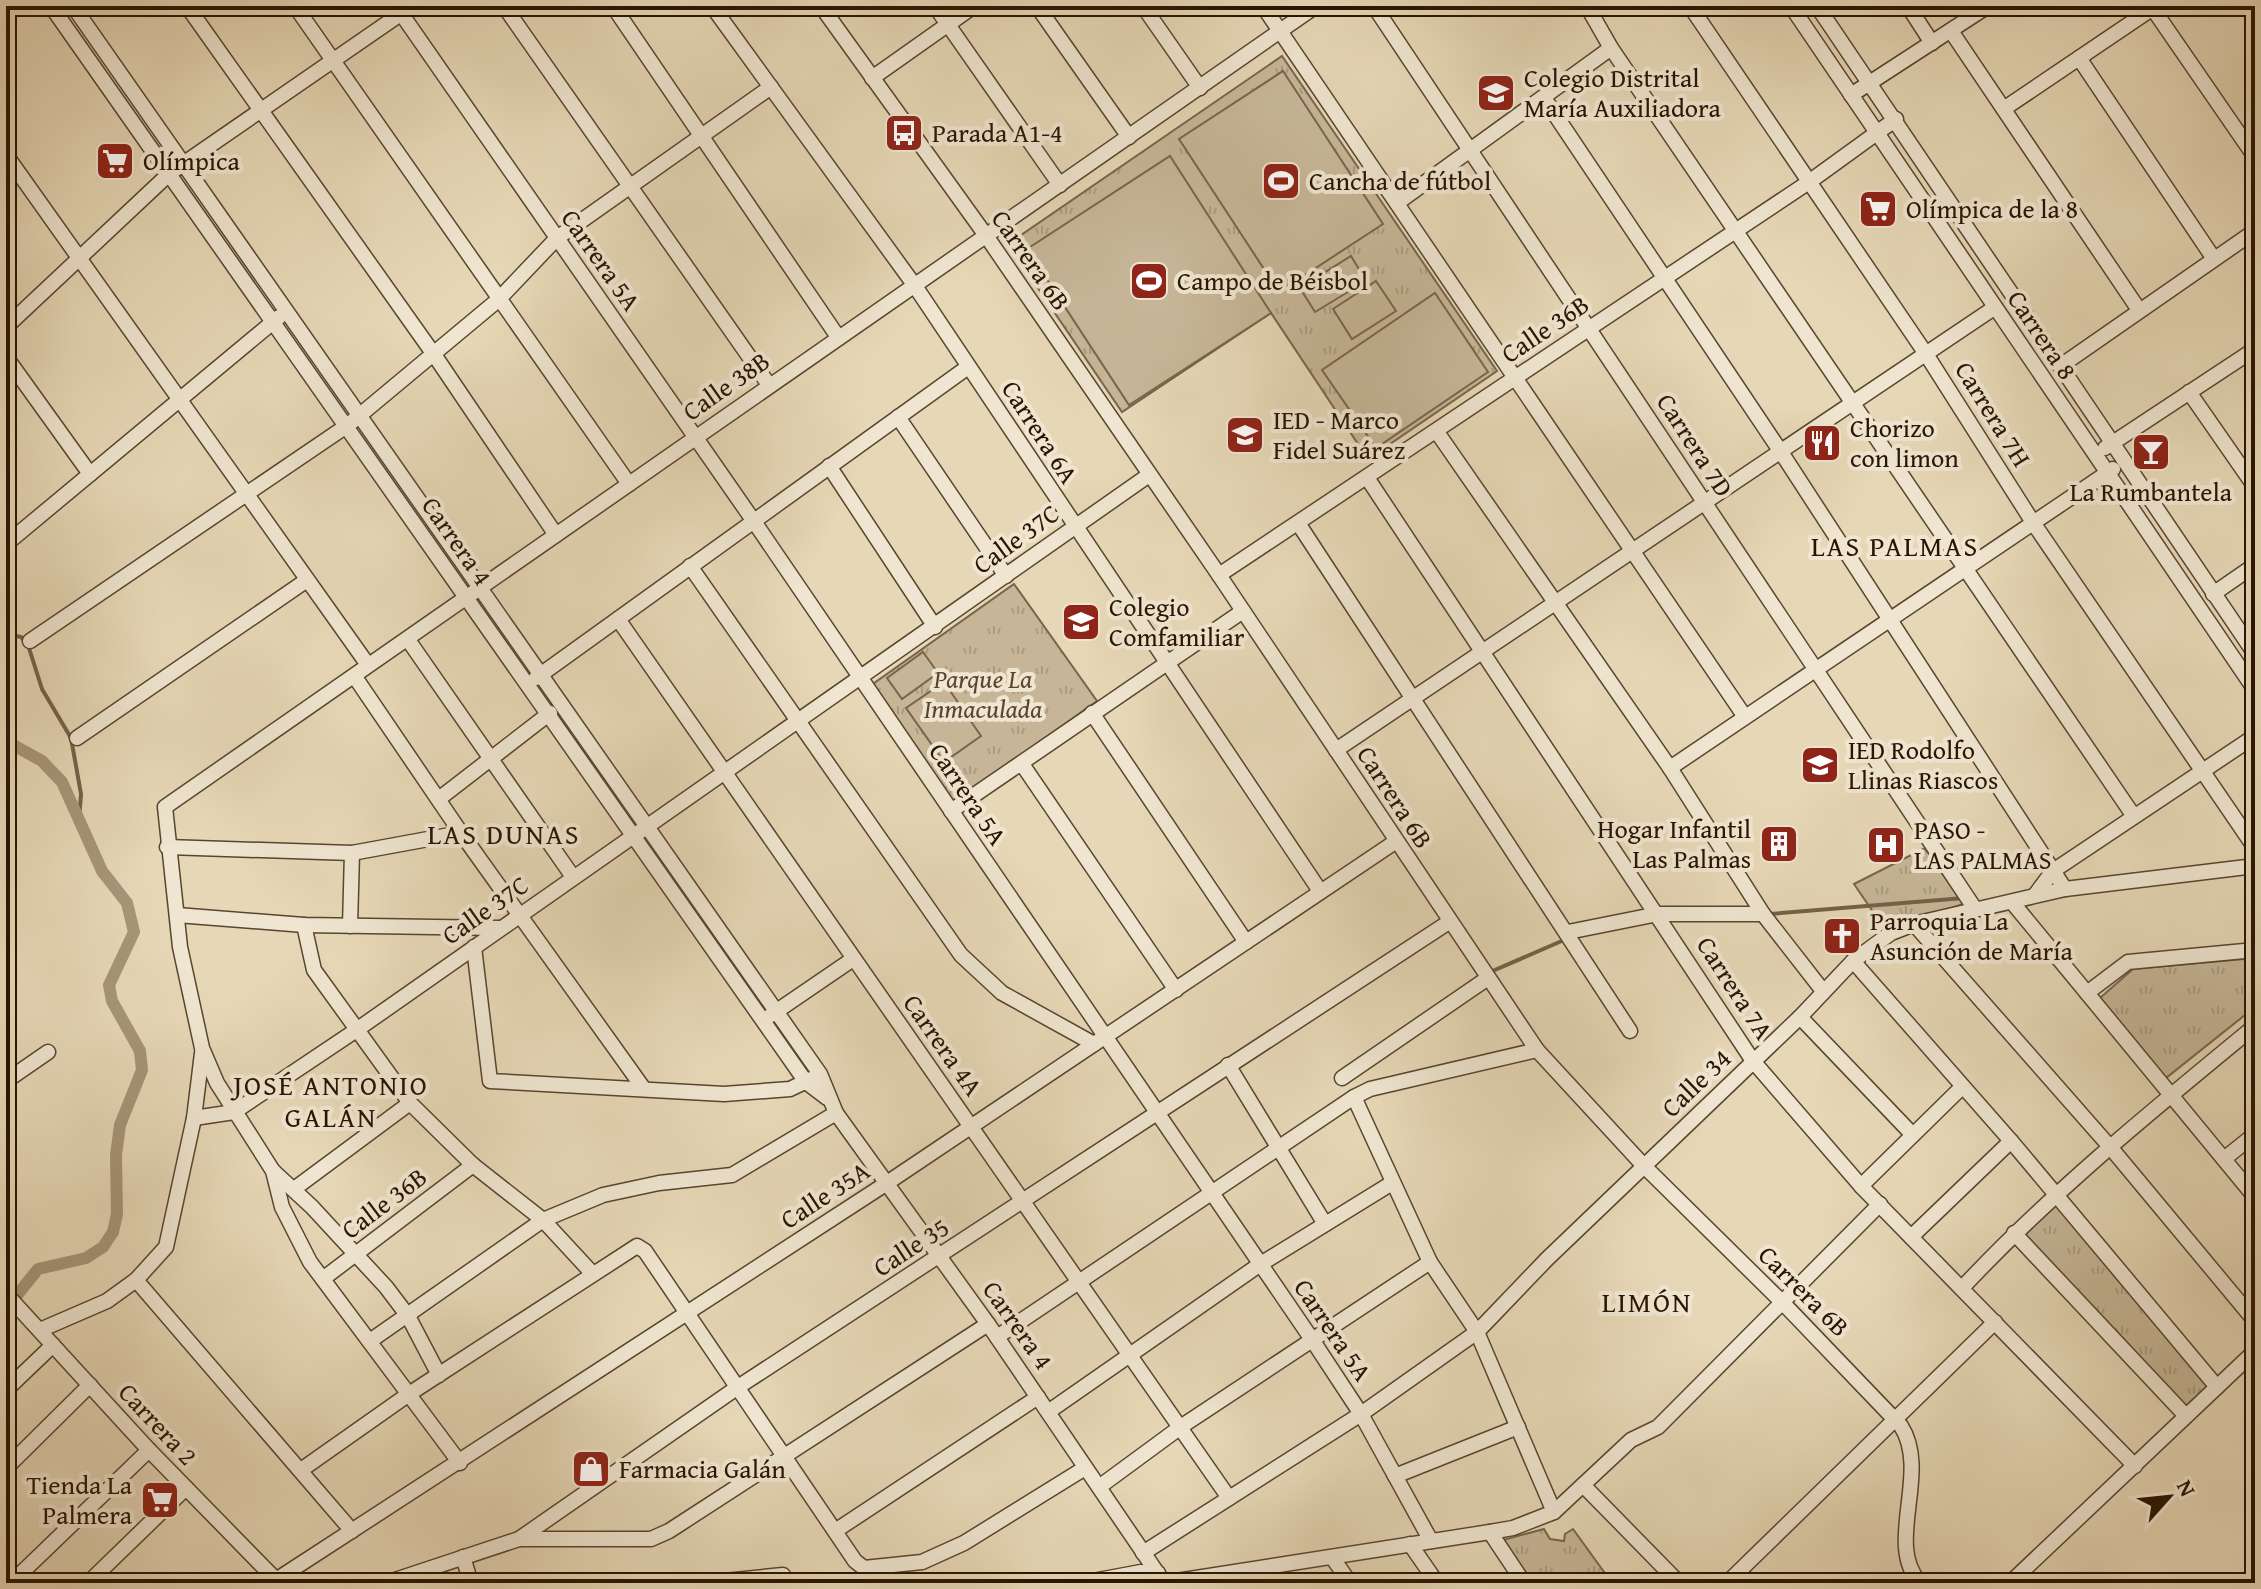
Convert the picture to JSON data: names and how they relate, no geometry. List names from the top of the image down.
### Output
{
  "streets": {
    "street": [
      "Carrera 5A",
      "Carrera 6B",
      "Calle 36B",
      "Carrera 8",
      "Calle 38B",
      "Carrera 7H",
      "Carrera 6A",
      "Carrera 7D",
      "Calle 37C",
      "Carrera 4",
      "Carrera 7A",
      "Carrera 4A",
      "Calle 34",
      "Calle 35A",
      "Calle 35",
      "Carrera 2"
    ]
  },
  "crossings": [
    ["Carrera 5A", "Calle 38B"],
    ["Carrera 5A", "Calle 37C"],
    ["Carrera 5A", "Calle 34"],
    ["Carrera 5A", "Calle 35A"],
    ["Carrera 5A", "Calle 35"],
    ["Carrera 6B", "Calle 36B"],
    ["Carrera 6B", "Calle 38B"],
    ["Carrera 6B", "Calle 37C"],
    ["Carrera 6B", "Calle 34"],
    ["Carrera 6B", "Calle 35A"],
    ["Carrera 6B", "Calle 35"],
    ["Calle 36B", "Carrera 8"],
    ["Calle 36B", "Carrera 7H"],
    ["Calle 36B", "Carrera 7D"],
    ["Calle 36B", "Carrera 7A"],
    ["Calle 38B", "Carrera 6A"],
    ["Calle 38B", "Carrera 4"],
    ["Carrera 6A", "Calle 37C"],
    ["Carrera 6A", "Calle 35A"],
    ["Carrera 7D", "Calle 34"],
    ["Calle 37C", "Carrera 4"],
    ["Calle 37C", "Carrera 4A"],
    ["Carrera 4", "Calle 34"],
    ["Carrera 4", "Calle 35A"],
    ["Carrera 4", "Calle 35"],
    ["Carrera 7A", "Calle 34"],
    ["Carrera 4A", "Calle 34"],
    ["Carrera 4A", "Calle 35A"],
    ["Carrera 4A", "Calle 35"],
    ["Calle 35A", "Carrera 2"]
  ],
  "districts": [
    "LAS PALMAS",
    "LAS DUNAS",
    "JOSÉ ANTONIO GALÁN",
    "LIMÓN"
  ],
  "parks": ["Parque La Inmaculada"],
  "places": {
    "school or university": [
      "Colegio Distrital María Auxiliadora",
      "IED - Marco Fidel Suárez",
      "Colegio Comfamiliar",
      "IED Rodolfo Llinas Riascos"
    ],
    "bus stop": ["Parada A1-4"],
    "supermarket": ["Olímpica", "Olímpica de la 8", "Tienda La Palmera"],
    "sports": ["Cancha de fútbol", "Campo de Béisbol"],
    "restaurant": ["Chorizo con limon"],
    "bar": ["La Rumbantela"],
    "building": ["Hogar Infantil Las Palmas"],
    "hospital": ["PASO - LAS PALMAS"],
    "church": ["Parroquia La Asunción de María"],
    "shop": ["Farmacia Galán"]
  },
  "north": "top right"
}
